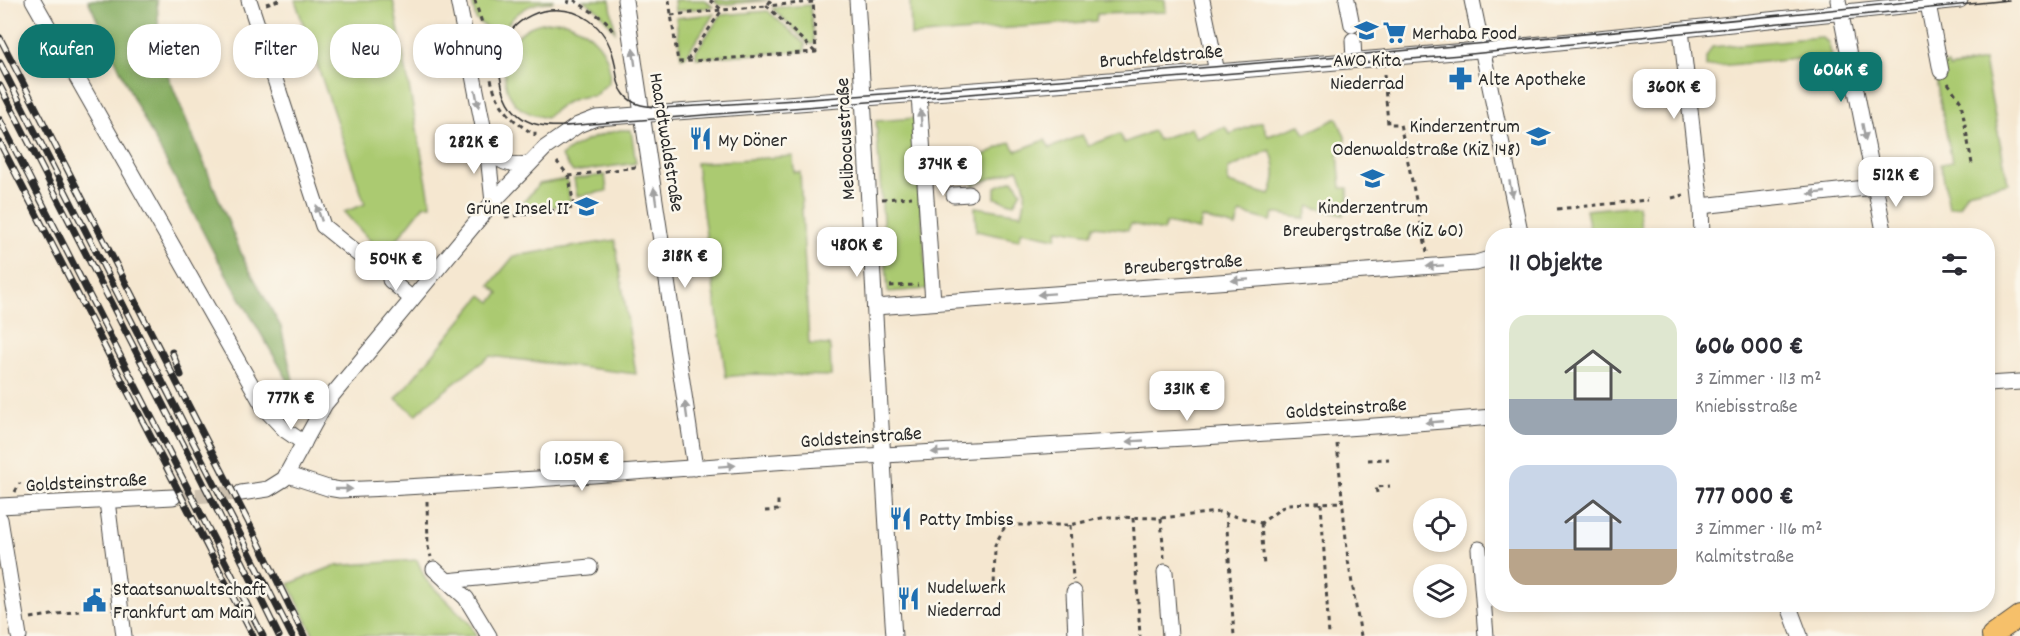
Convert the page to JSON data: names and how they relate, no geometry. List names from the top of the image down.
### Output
{
  "streets": {
    "street": [
      "Bruchfeldstraße",
      "Melibocusstraße",
      "Haardtwaldstraße",
      "Breubergstraße",
      "Goldsteinstraße"
    ]
  },
  "crossings": [
    ["Bruchfeldstraße", "Melibocusstraße"],
    ["Bruchfeldstraße", "Haardtwaldstraße"],
    ["Bruchfeldstraße", "Goldsteinstraße"],
    ["Melibocusstraße", "Breubergstraße"],
    ["Melibocusstraße", "Goldsteinstraße"],
    ["Haardtwaldstraße", "Goldsteinstraße"]
  ],
  "one_way": ["Haardtwaldstraße", "Breubergstraße"],
  "places": {
    "school or university": [
      "AWO Kita Niederrad",
      "Kinderzentrum Odenwaldstraße (KiZ 148)",
      "Kinderzentrum Breubergstraße (KiZ 60)",
      "Grüne Insel II"
    ],
    "supermarket": ["Merhaba Food"],
    "pharmacy": ["Alte Apotheke"],
    "restaurant": ["My Döner", "Patty Imbiss", "Nudelwerk Niederrad"],
    "public building": ["Staatsanwaltschaft Frankfurt am Main"]
  },
  "page": {
    "chip": [
      "Kaufen",
      "Mieten",
      "Filter",
      "Neu",
      "Wohnung"
    ],
    "price": [
      "606K €",
      "360K €",
      "282K €",
      "374K €",
      "512K €",
      "480K €",
      "318K €",
      "504K €",
      "331K €",
      "777K €",
      "1.05M €"
    ],
    "heading": "11 Objekte",
    "list": [
      {
        "name": "606 000 €",
        "note": "3 Zimmer · 113 m² · Kniebisstraße"
      },
      {
        "name": "777 000 €",
        "note": "3 Zimmer · 116 m² · Kalmitstraße"
      }
    ]
  }
}
